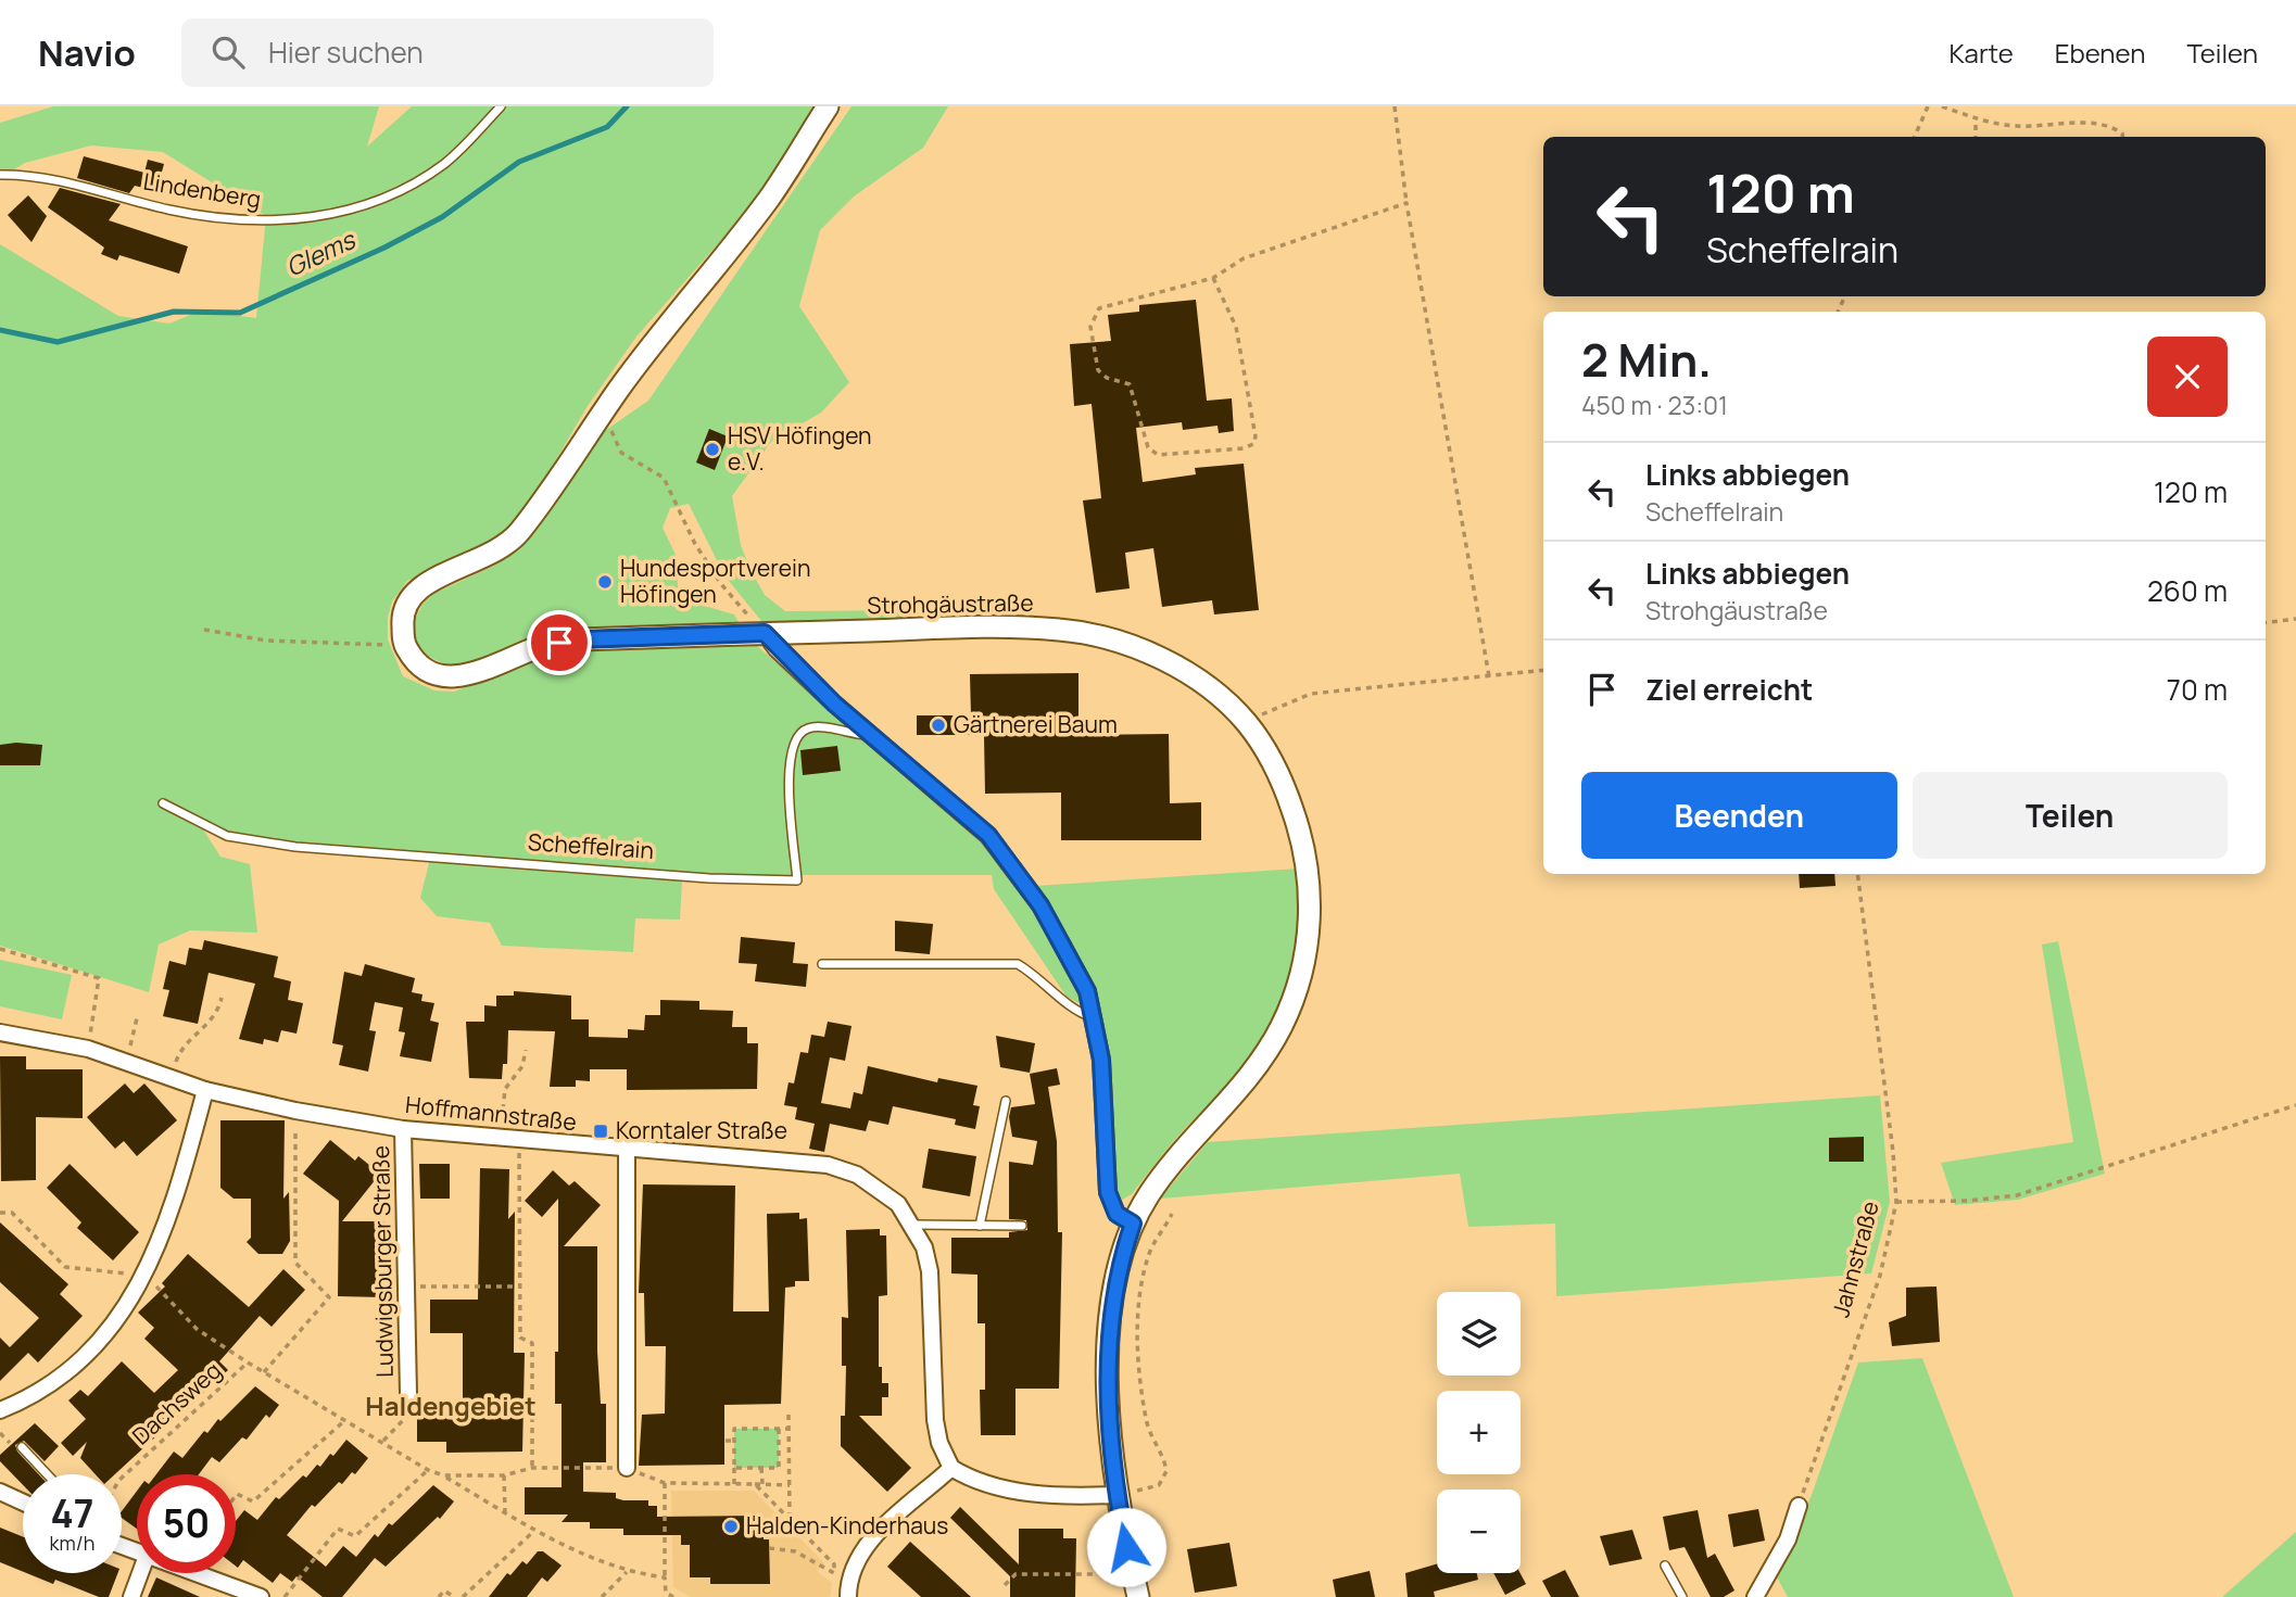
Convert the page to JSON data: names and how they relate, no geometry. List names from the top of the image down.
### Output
{
  "streets": {
    "main road": ["Strohgäustraße"],
    "street": ["Hoffmannstraße", "Ludwigsburger Straße"],
    "lane": ["Lindenberg", "Scheffelrain"],
    "path": ["Jahnstraße", "Dachsweg"]
  },
  "crossings": [
    ["Hoffmannstraße", "Ludwigsburger Straße"]
  ],
  "districts": ["Haldengebiet"],
  "water": ["Glems"],
  "places": {
    "other": [
      "HSV Höfingen e.V.",
      "Hundesportverein Höfingen",
      "Gärtnerei Baum",
      "Halden-Kinderhaus"
    ],
    "transit": ["Korntaler Straße"]
  },
  "page": {
    "header": "Navio",
    "search": "Hier suchen",
    "nav": ["Karte", "Ebenen", "Teilen"],
    "turn": ["120 m", "Scheffelrain"],
    "heading": ["2 Min.", "450 m · 23:01"],
    "list": [
      {
        "name": "Links abbiegen",
        "note": "Scheffelrain",
        "value": "120 m"
      },
      {
        "name": "Links abbiegen",
        "note": "Strohgäustraße",
        "value": "260 m"
      },
      {
        "name": "Ziel erreicht",
        "value": "70 m"
      }
    ],
    "buttons": ["Beenden", "Teilen"],
    "map_buttons": ["+", "−"],
    "speed": "47 km/h",
    "limit": "50"
  }
}
